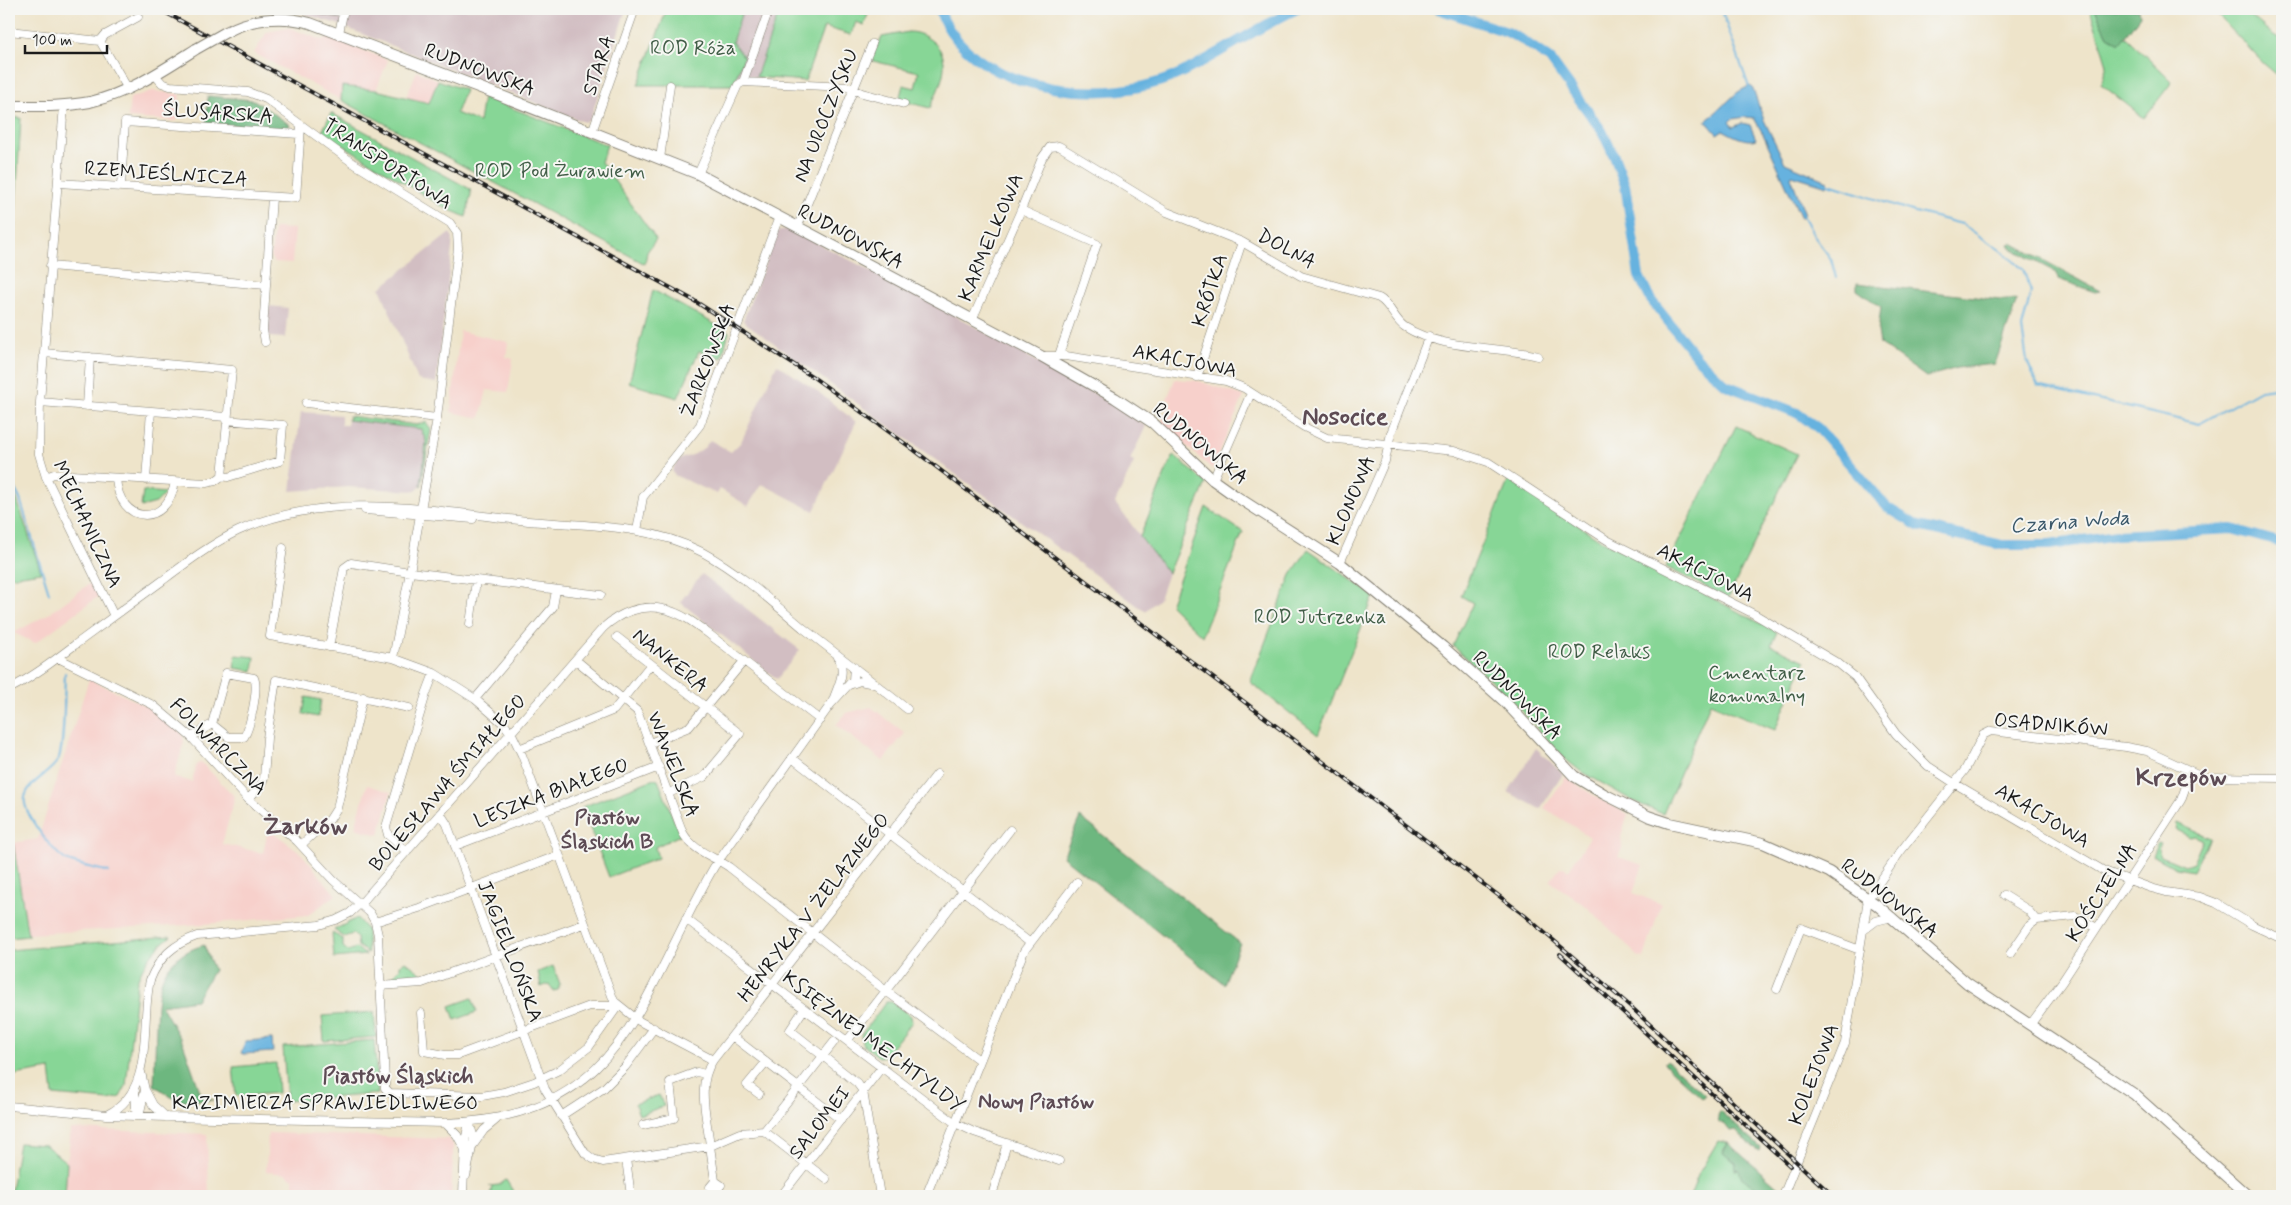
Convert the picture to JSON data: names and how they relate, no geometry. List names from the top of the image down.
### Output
{
  "streets": {
    "main road": ["RUDNOWSKA"],
    "street": [
      "STARA",
      "ŚLUSARSKA",
      "NA UROCZYSKU",
      "TRANSPORTOWA",
      "RZEMIEŚLNICZA",
      "KARMELKOWA",
      "DOLNA",
      "KRÓTKA",
      "ŻARKOWSKA",
      "AKACJOWA",
      "KLONOWA",
      "MECHANICZNA",
      "NANKERA",
      "OSADNIKÓW",
      "FOLWARCZNA",
      "WAWELSKA",
      "BOLESŁAWA ŚMIAŁEGO",
      "LESZKA BIAŁEGO",
      "KOŚCIELNA",
      "HENRYKA V ŻELAZNEGO",
      "JAGIELLOŃSKA",
      "KSIĘŻNEJ MECHTYLDY",
      "KOLEJOWA",
      "KAZIMIERZA SPRAWIEDLIWEGO",
      "SALOMEI"
    ]
  },
  "crossings": [
    ["STARA", "RUDNOWSKA"],
    ["RUDNOWSKA", "NA UROCZYSKU"],
    ["RUDNOWSKA", "TRANSPORTOWA"],
    ["RUDNOWSKA", "KARMELKOWA"],
    ["RUDNOWSKA", "ŻARKOWSKA"],
    ["RUDNOWSKA", "AKACJOWA"],
    ["RUDNOWSKA", "KLONOWA"],
    ["RUDNOWSKA", "MECHANICZNA"],
    ["RUDNOWSKA", "OSADNIKÓW"],
    ["RUDNOWSKA", "KOŚCIELNA"],
    ["RUDNOWSKA", "KOLEJOWA"],
    ["ŚLUSARSKA", "TRANSPORTOWA"],
    ["ŚLUSARSKA", "RZEMIEŚLNICZA"],
    ["RZEMIEŚLNICZA", "MECHANICZNA"],
    ["KARMELKOWA", "DOLNA"],
    ["DOLNA", "KRÓTKA"],
    ["DOLNA", "KLONOWA"],
    ["KRÓTKA", "AKACJOWA"],
    ["AKACJOWA", "KLONOWA"],
    ["AKACJOWA", "OSADNIKÓW"],
    ["AKACJOWA", "KOŚCIELNA"],
    ["NANKERA", "WAWELSKA"],
    ["OSADNIKÓW", "KOŚCIELNA"],
    ["OSADNIKÓW", "KOLEJOWA"],
    ["FOLWARCZNA", "BOLESŁAWA ŚMIAŁEGO"],
    ["WAWELSKA", "BOLESŁAWA ŚMIAŁEGO"],
    ["WAWELSKA", "LESZKA BIAŁEGO"],
    ["WAWELSKA", "HENRYKA V ŻELAZNEGO"],
    ["WAWELSKA", "KAZIMIERZA SPRAWIEDLIWEGO"],
    ["BOLESŁAWA ŚMIAŁEGO", "JAGIELLOŃSKA"],
    ["BOLESŁAWA ŚMIAŁEGO", "KAZIMIERZA SPRAWIEDLIWEGO"],
    ["LESZKA BIAŁEGO", "JAGIELLOŃSKA"],
    ["HENRYKA V ŻELAZNEGO", "KSIĘŻNEJ MECHTYLDY"],
    ["JAGIELLOŃSKA", "KAZIMIERZA SPRAWIEDLIWEGO"],
    ["KSIĘŻNEJ MECHTYLDY", "KAZIMIERZA SPRAWIEDLIWEGO"],
    ["KSIĘŻNEJ MECHTYLDY", "SALOMEI"]
  ],
  "districts": [
    "Nosocice",
    "Krzepów",
    "Piastów Śląskich B",
    "Żarków",
    "Piastów Śląskich",
    "Nowy Piastów"
  ],
  "water": ["Czarna Woda"],
  "parks": [
    "ROD Róża",
    "ROD Pod Żurawiem",
    "ROD Jutrzenka",
    "ROD Relaks",
    "Cmentarz komunalny"
  ],
  "scale_bar": "100 m"
}
